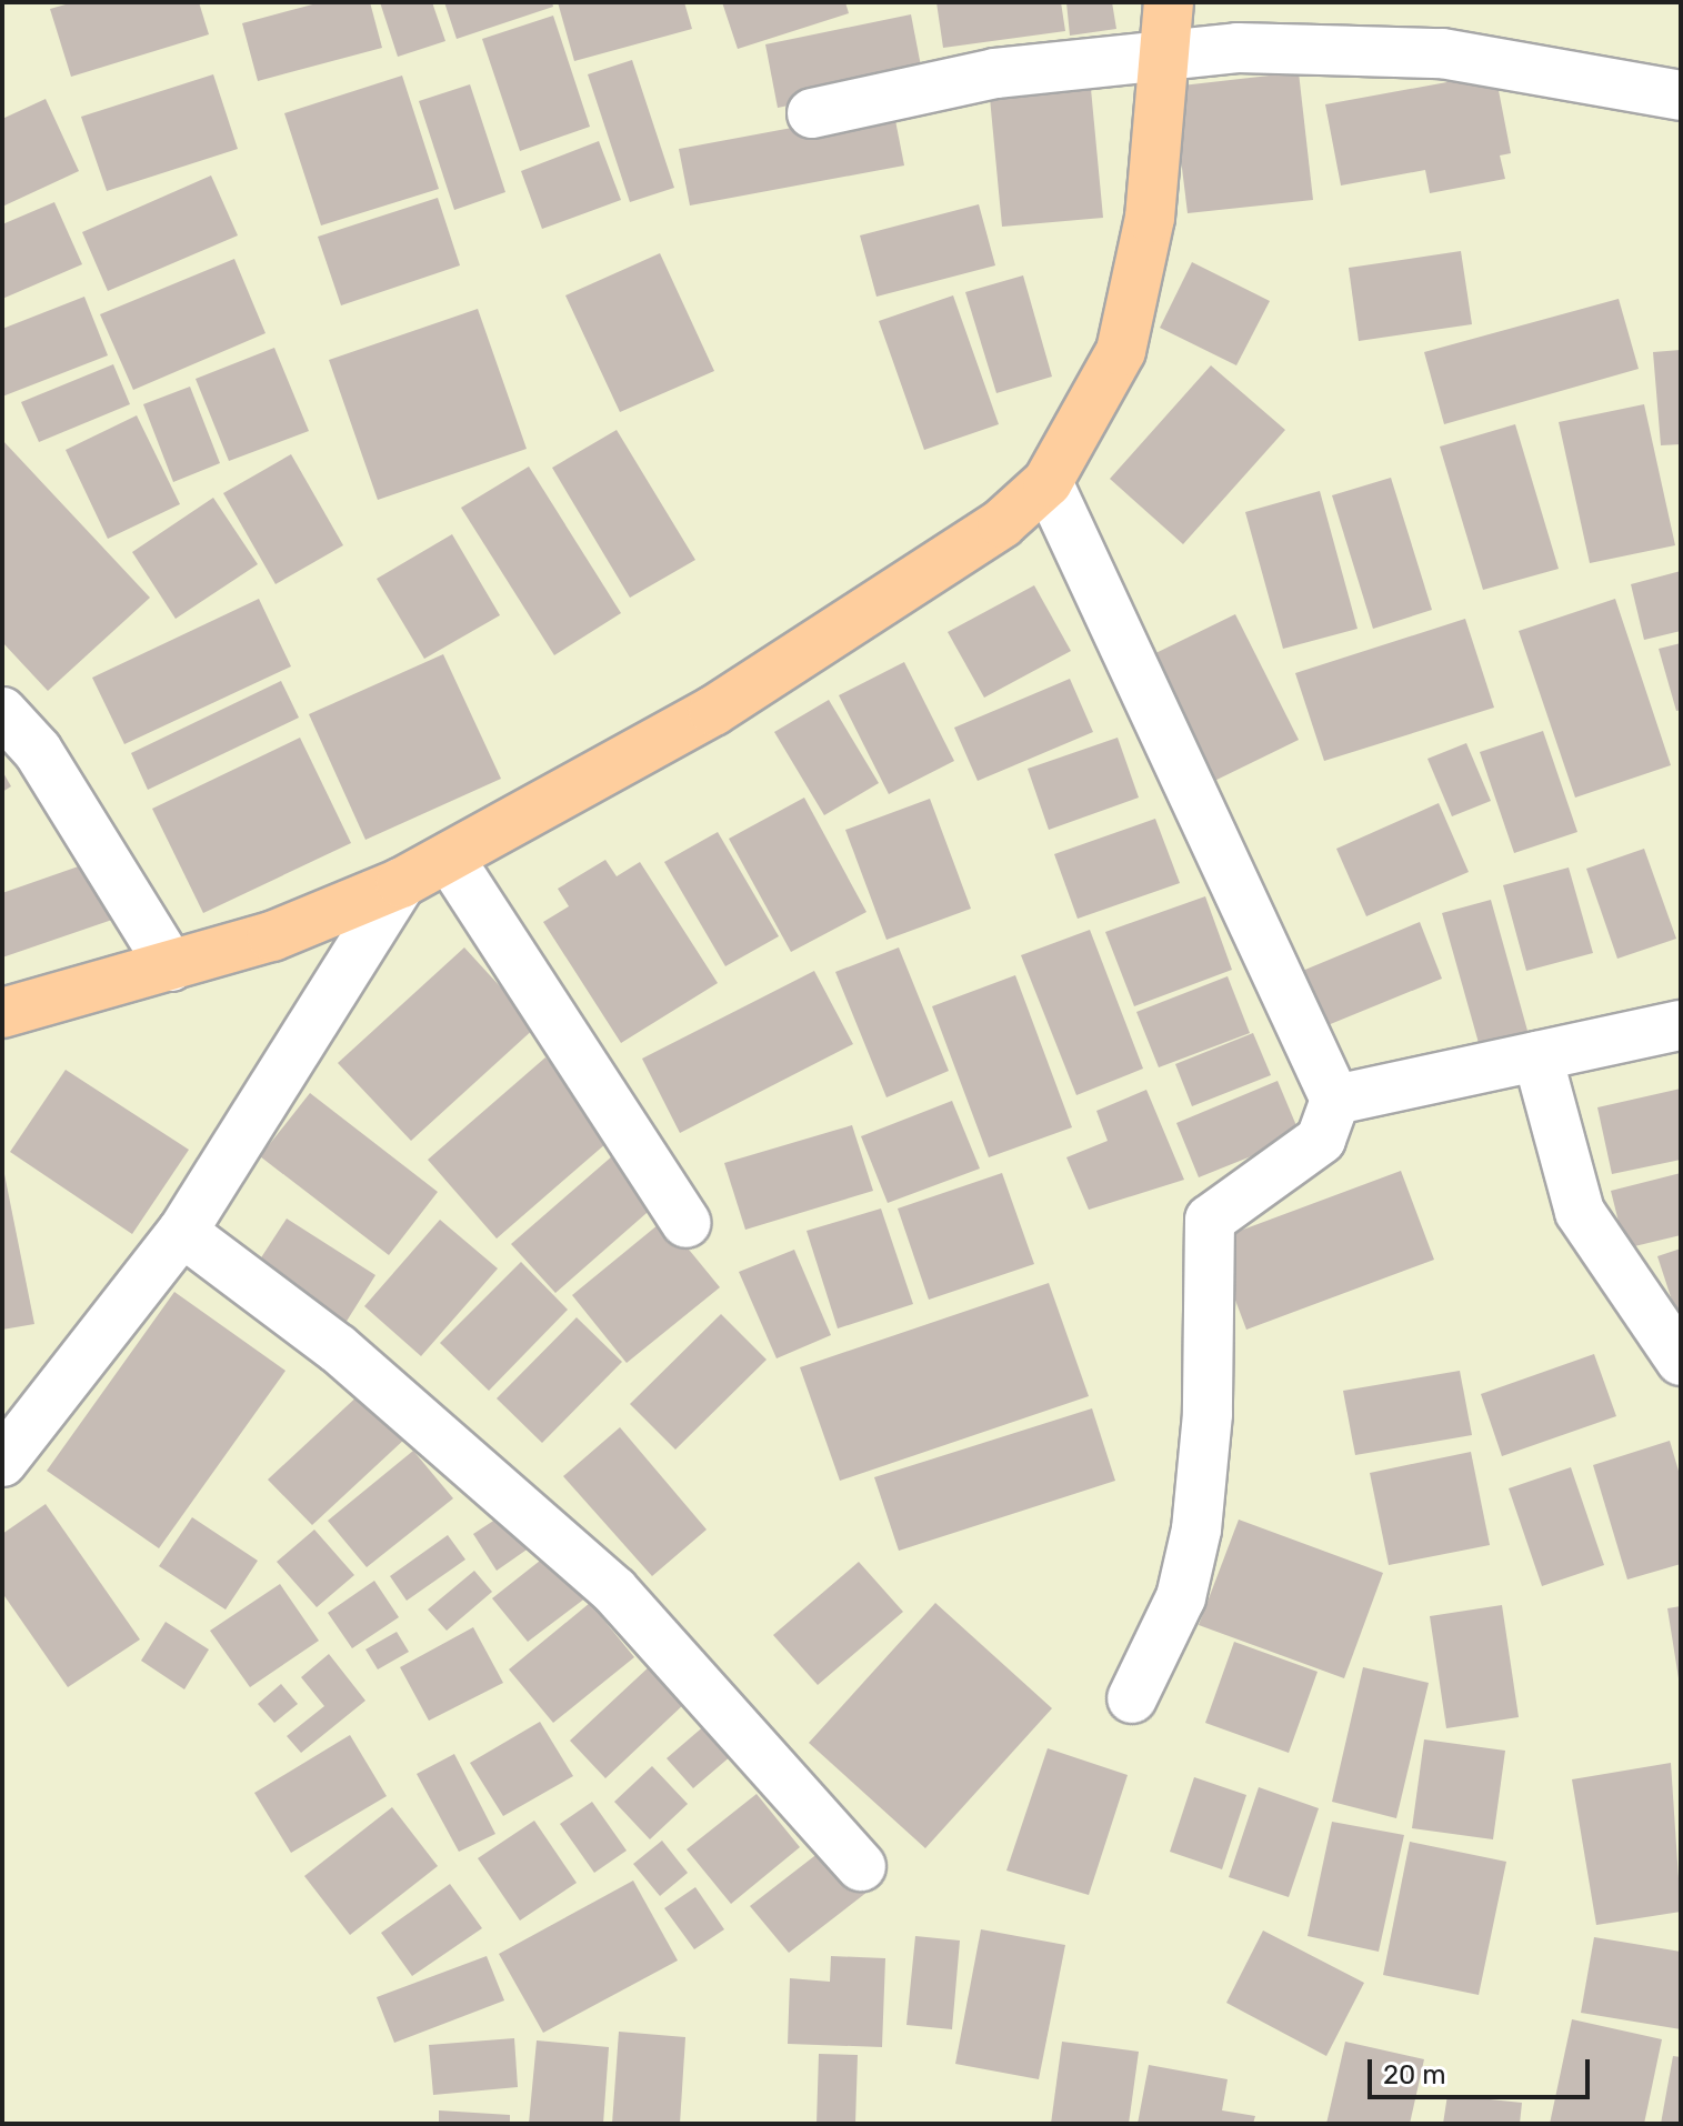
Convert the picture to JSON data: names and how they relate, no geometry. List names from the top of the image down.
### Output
{
  "scale_bar": "20 m"
}
